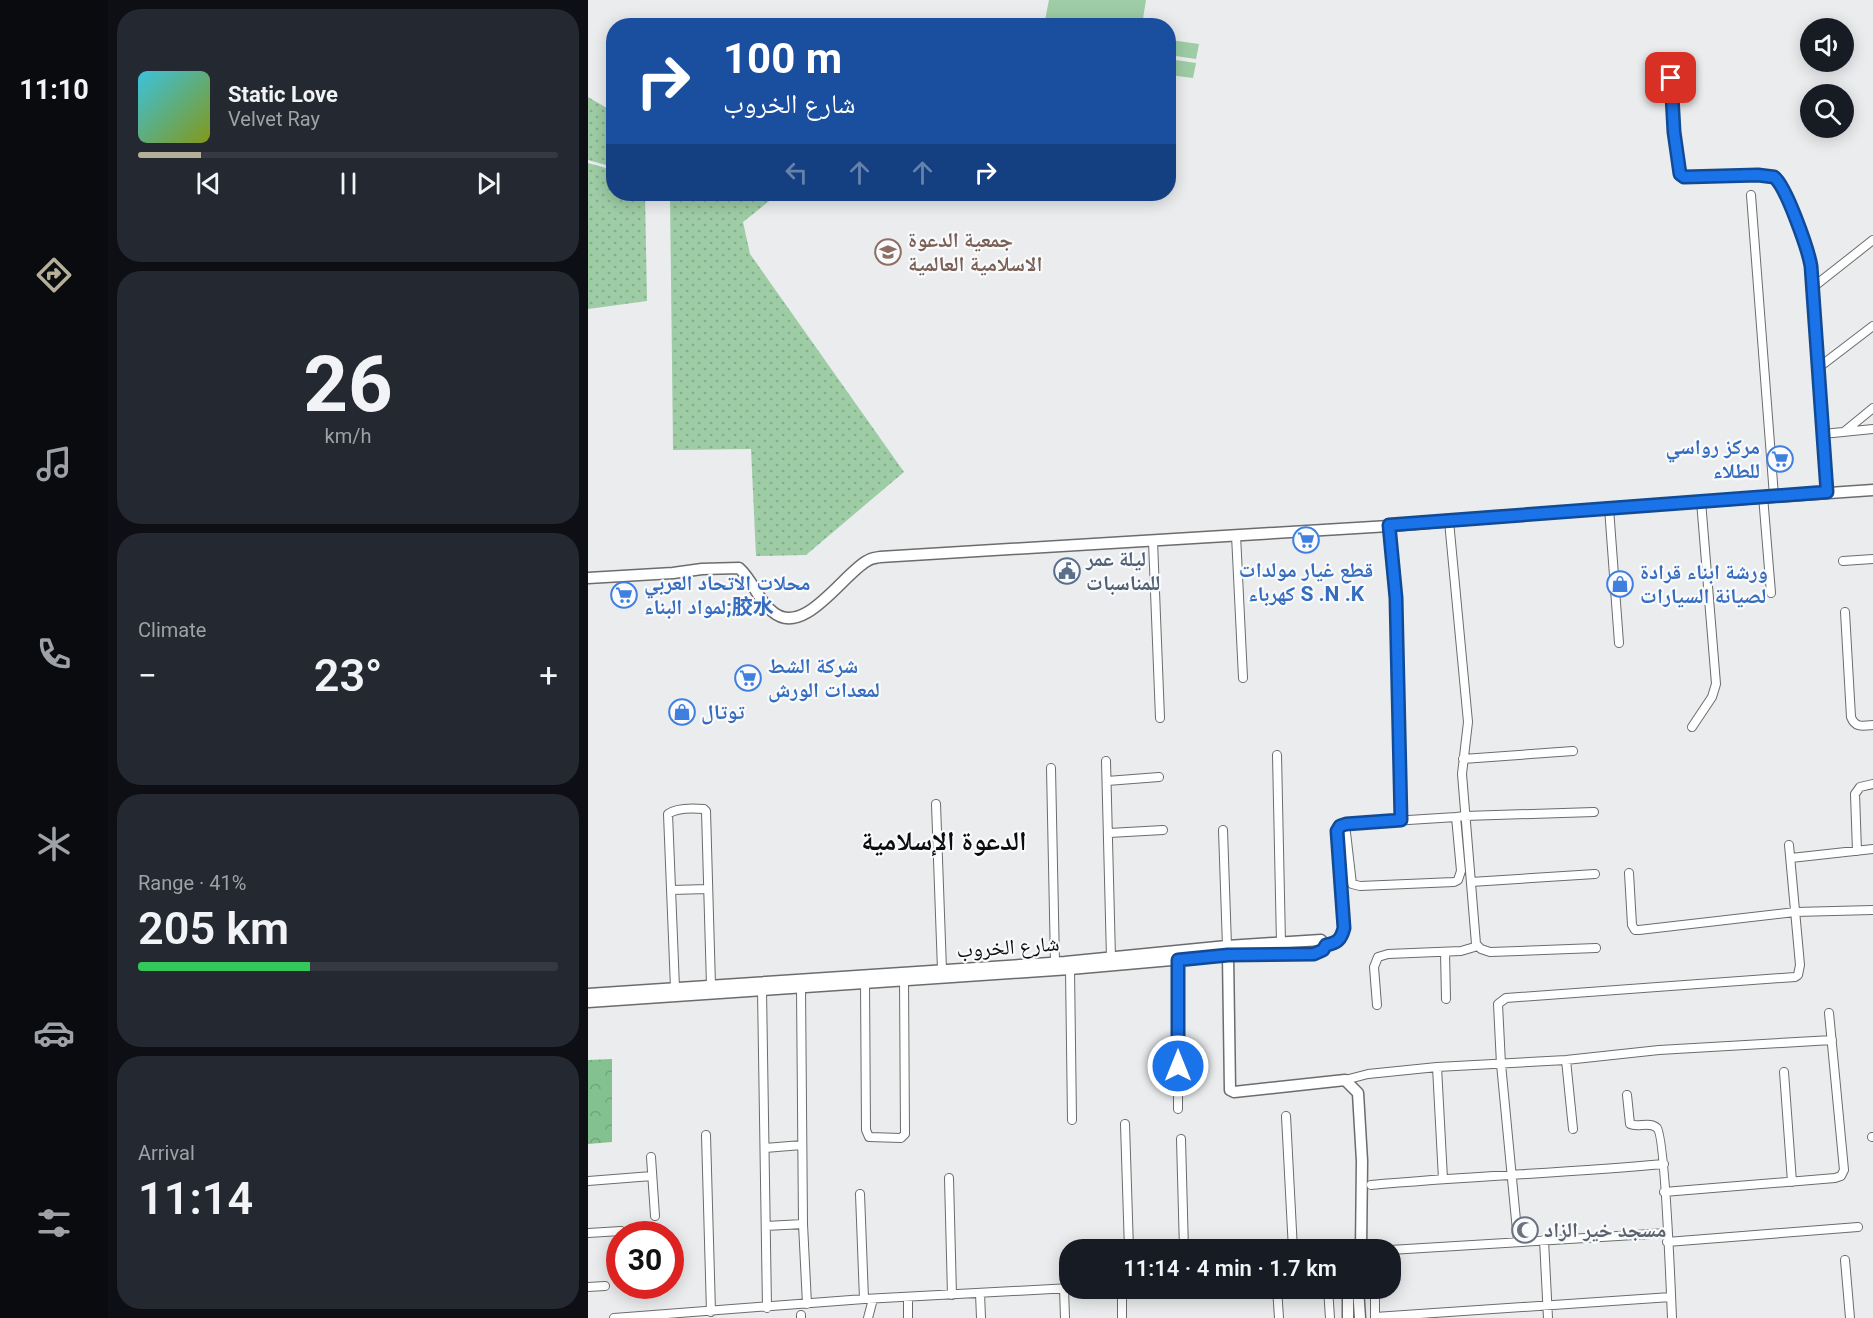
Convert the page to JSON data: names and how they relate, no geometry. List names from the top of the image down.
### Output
{
  "streets": {
    "main road": ["شارع الخروب"]
  },
  "districts": ["الدعوة الإسلامية"],
  "places": {
    "school or university": ["جمعية الدعوة الاسلامية العالمية"],
    "supermarket": [
      "مركز رواسي للطلاء",
      "قطع غيار مولدات كهرباء S .N .K",
      "محلات الاتحاد العربي لمواد البناء;胶水",
      "شركة الشط لمعدات الورش"
    ],
    "public building": ["ليلة عمر للمناسبات"],
    "shop": ["ورشة ابناء قرادة لصيانة السيارات", "توتال"],
    "mosque": ["مسجد خير الزاد"]
  },
  "page": {
    "tabs": "11:10",
    "turn": ["100 m", "شارع الخروب"],
    "song": ["Static Love", "Velvet Ray"],
    "tile": [
      ["26", "km/h"],
      "Climate",
      ["Range · 41%", "205 km"],
      ["Arrival", "11:14"]
    ],
    "heat": ["−", "23°", "+"],
    "limit": "30",
    "trip": "11:14 · 4 min · 1.7 km"
  }
}
